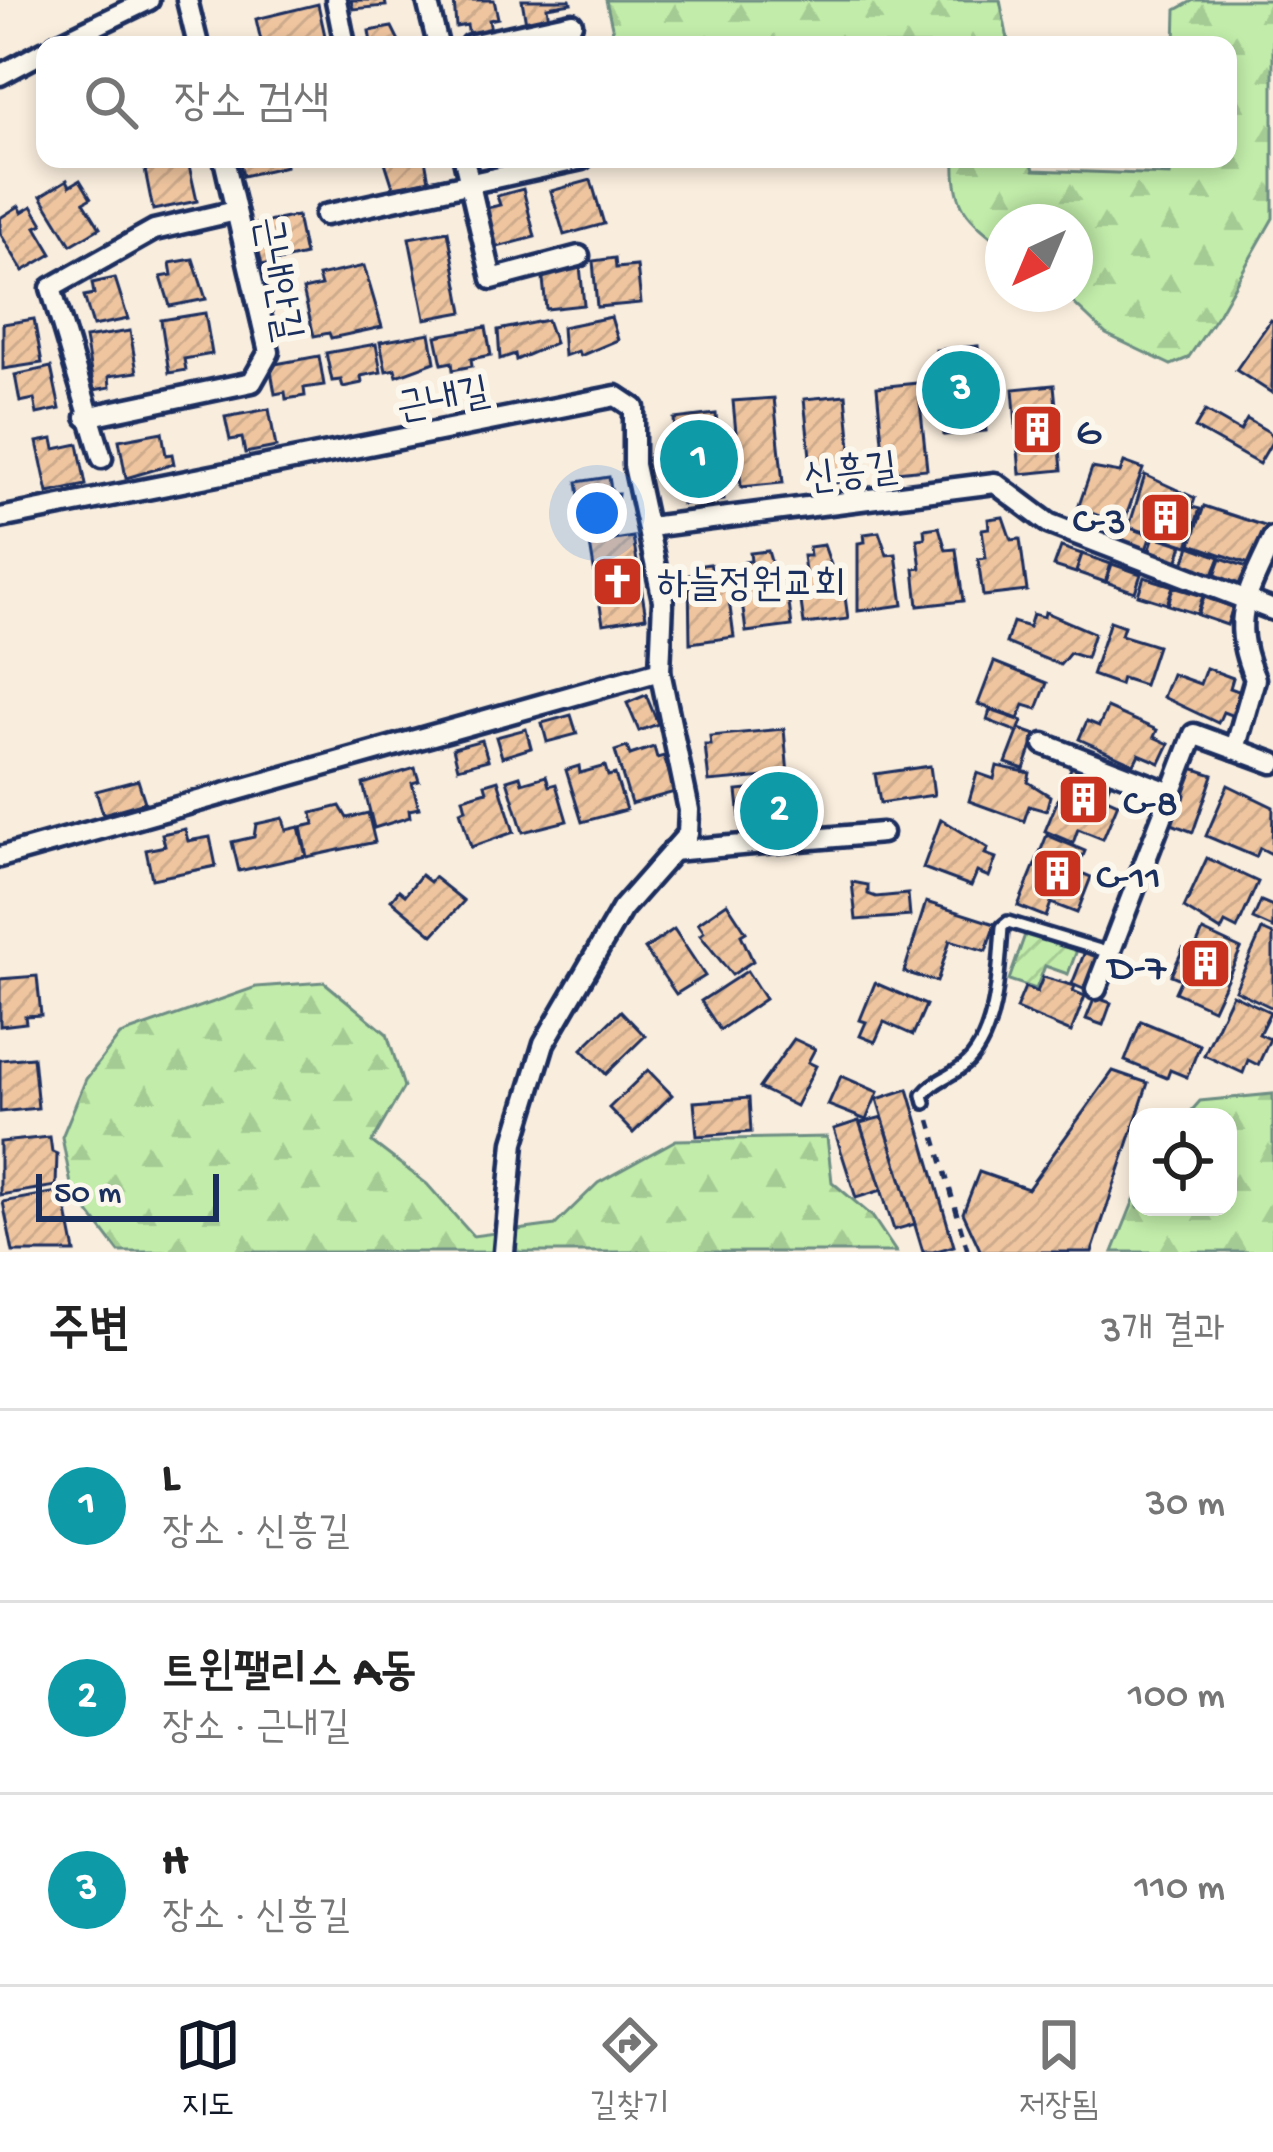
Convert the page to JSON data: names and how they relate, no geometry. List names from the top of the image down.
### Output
{
  "streets": {
    "street": ["근내안길", "근내길", "신흥길"]
  },
  "crossings": [
    ["근내길", "신흥길"]
  ],
  "places": {
    "building": [
      "G",
      "C-3",
      "C-8",
      "C-11",
      "D-7"
    ],
    "church": ["하늘정원교회"]
  },
  "scale_bar": "50 m",
  "north": "bottom left",
  "page": {
    "search": "장소 검색",
    "pins": ["3", "1", "2"],
    "scale": "50 m",
    "heading": ["주변", "3개 결과"],
    "list": [
      {
        "mark": "1",
        "name": "L",
        "note": "장소 · 신흥길",
        "value": "30 m"
      },
      {
        "mark": "2",
        "name": "트윈팰리스 A동",
        "note": "장소 · 근내길",
        "value": "100 m"
      },
      {
        "mark": "3",
        "name": "H",
        "note": "장소 · 신흥길",
        "value": "110 m"
      }
    ],
    "nav": ["지도", "길찾기", "저장됨"]
  }
}
